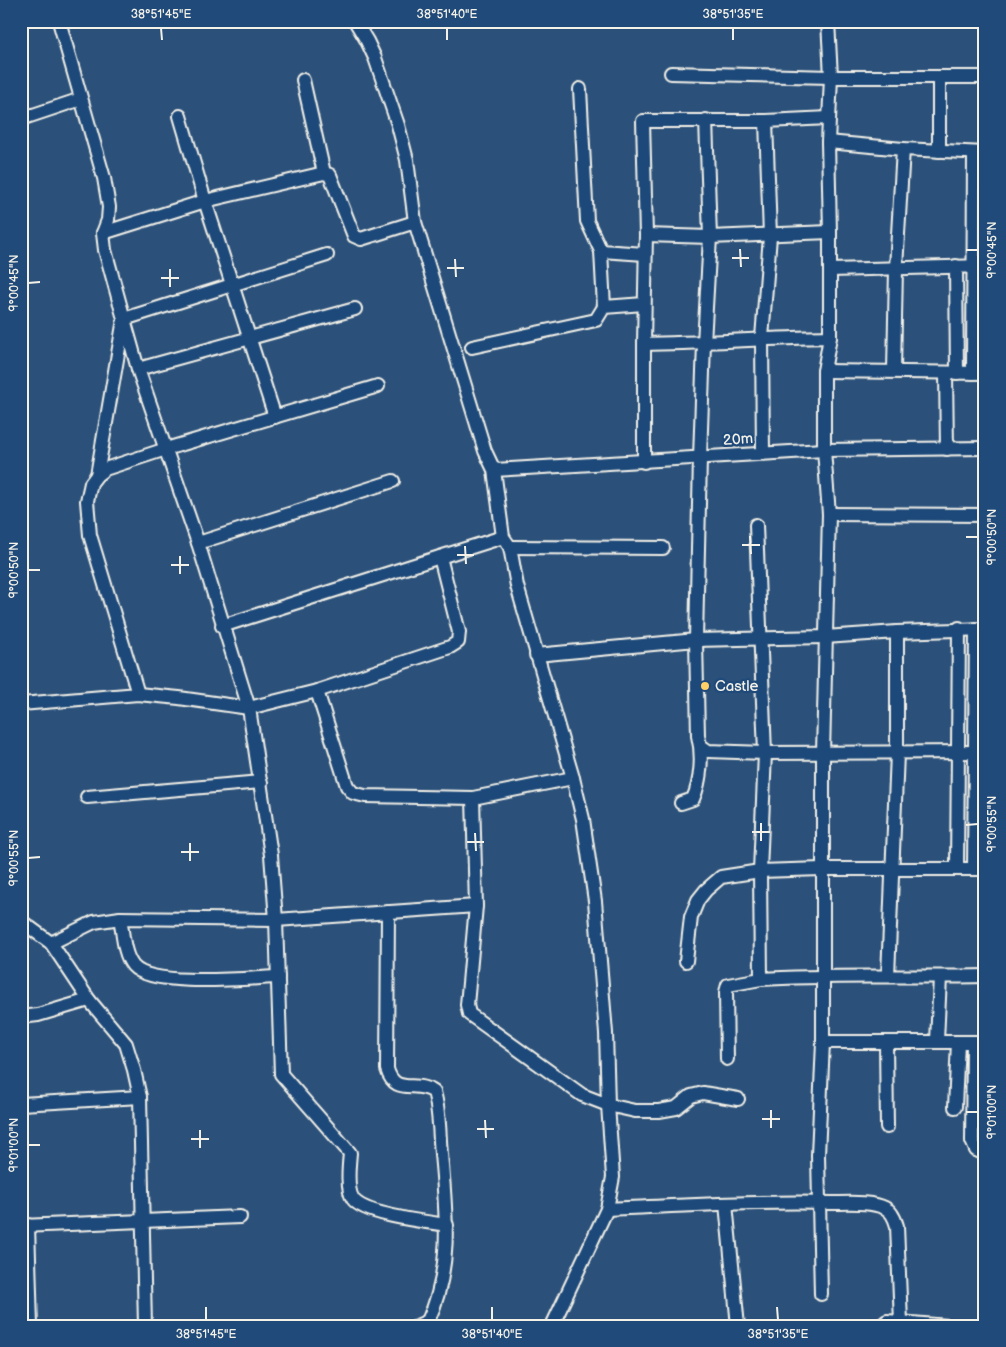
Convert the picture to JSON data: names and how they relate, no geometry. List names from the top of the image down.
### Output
{
  "streets": {
    "street": ["20m"]
  },
  "places": ["Castle"],
  "coordinates": [
    "38°51'45\"E",
    "38°51'40\"E",
    "38°51'35\"E",
    "9°00'45\"N",
    "9°00'50\"N",
    "9°00'55\"N",
    "9°01'00\"N"
  ]
}
